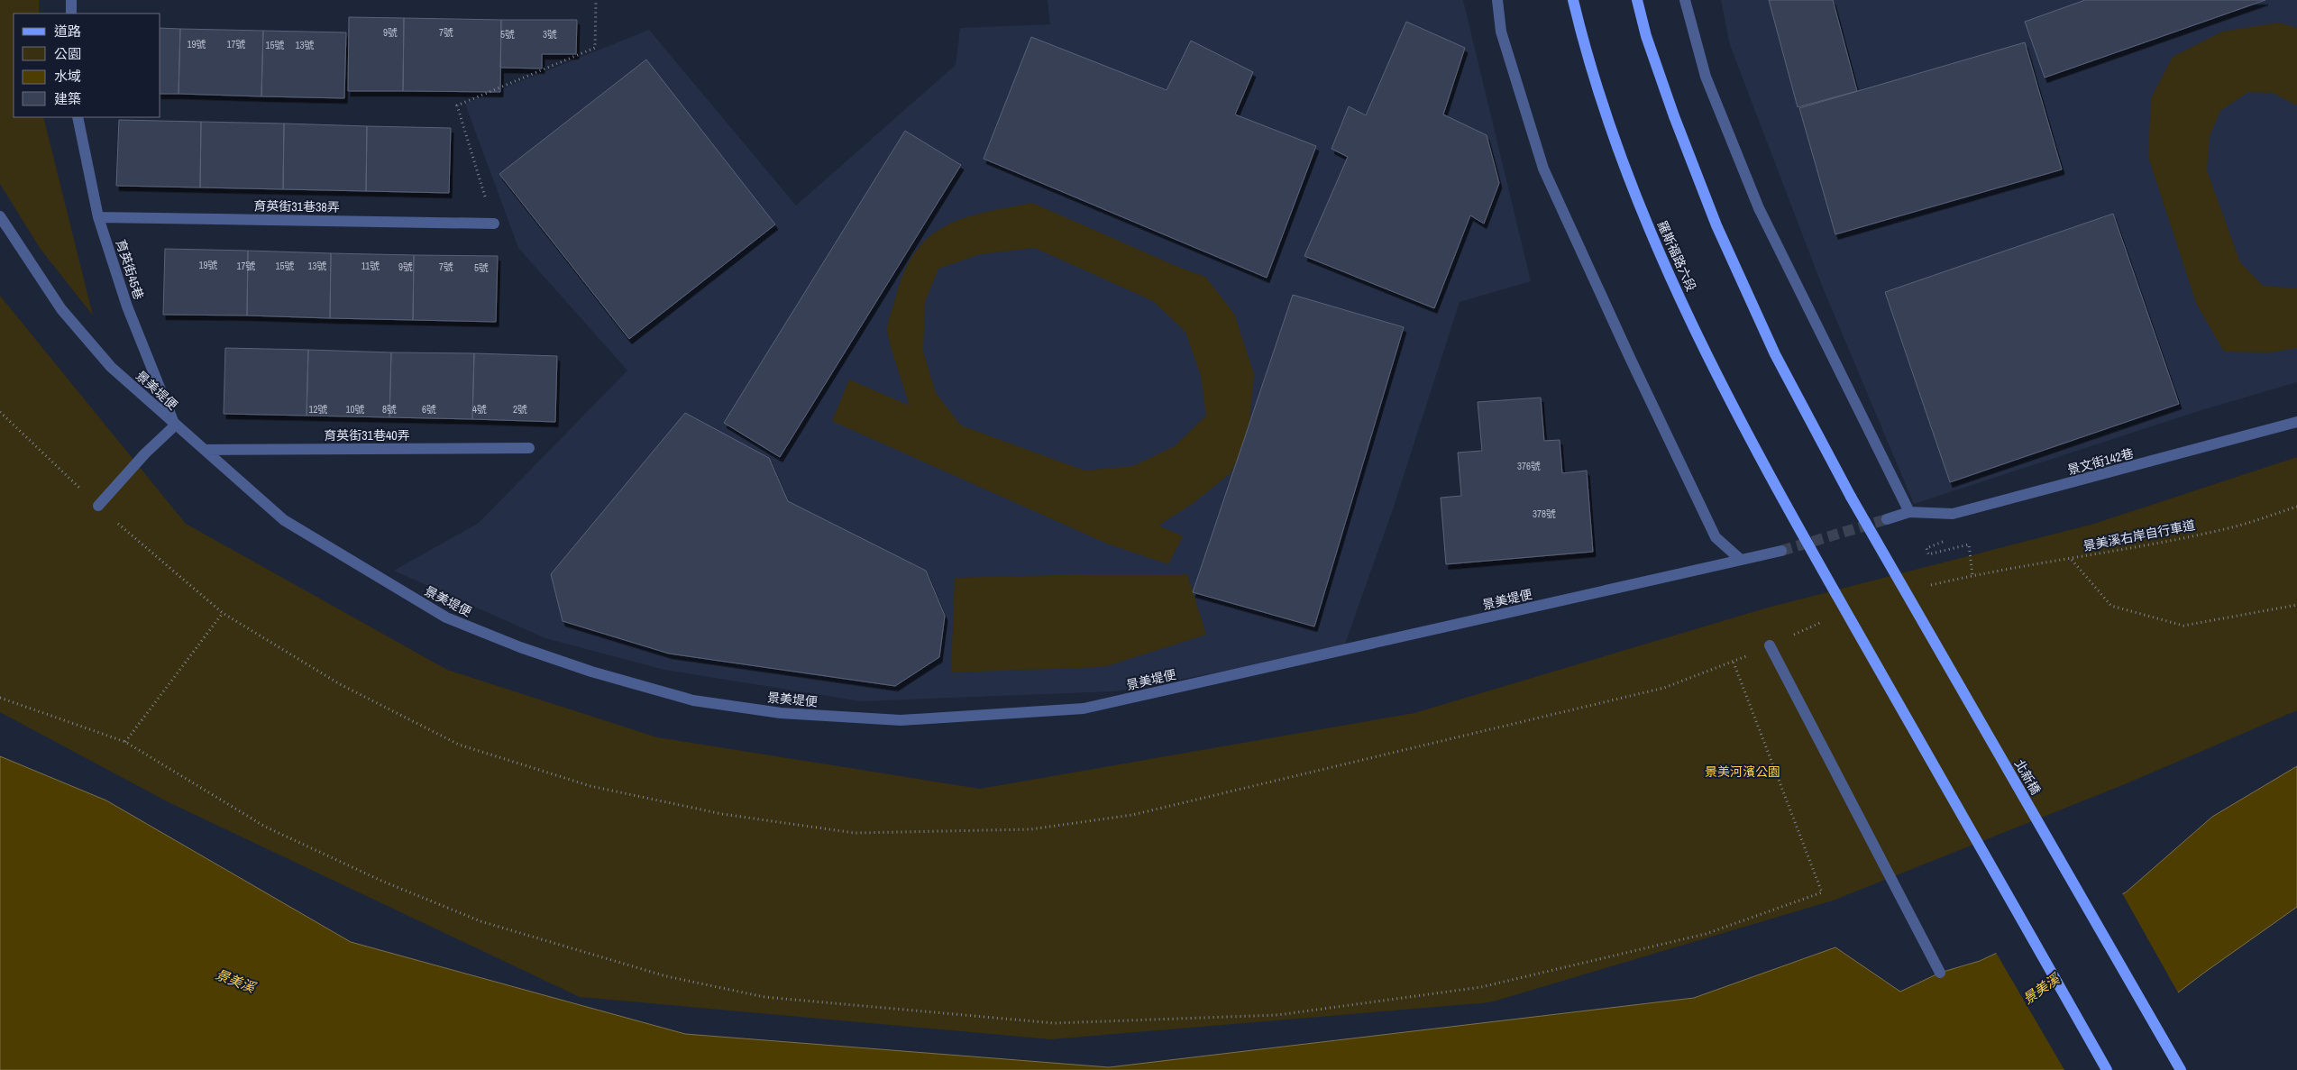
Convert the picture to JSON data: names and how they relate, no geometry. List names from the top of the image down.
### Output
{
  "streets": {
    "main road": ["羅斯福路六段", "北新橋"],
    "street": [
      "育英街31巷38弄",
      "育英街45巷",
      "景美堤便",
      "育英街31巷40弄",
      "景文街142巷"
    ],
    "path": ["景美溪右岸自行車道"]
  },
  "crossings": [
    ["育英街31巷38弄", "育英街45巷"],
    ["育英街45巷", "景美堤便"],
    ["景美堤便", "育英街31巷40弄"]
  ],
  "water": ["景美溪"],
  "parks": ["景美河濱公園"],
  "house_numbers": [
    "9號",
    "7號",
    "5號",
    "3號",
    "19號",
    "17號",
    "15號",
    "13號",
    "19號",
    "17號",
    "15號",
    "13號",
    "11號",
    "9號",
    "7號",
    "5號",
    "12號",
    "10號",
    "8號",
    "6號",
    "4號",
    "2號",
    "376號",
    "378號"
  ],
  "legend": [
    "道路",
    "公園",
    "水域",
    "建築"
  ]
}
